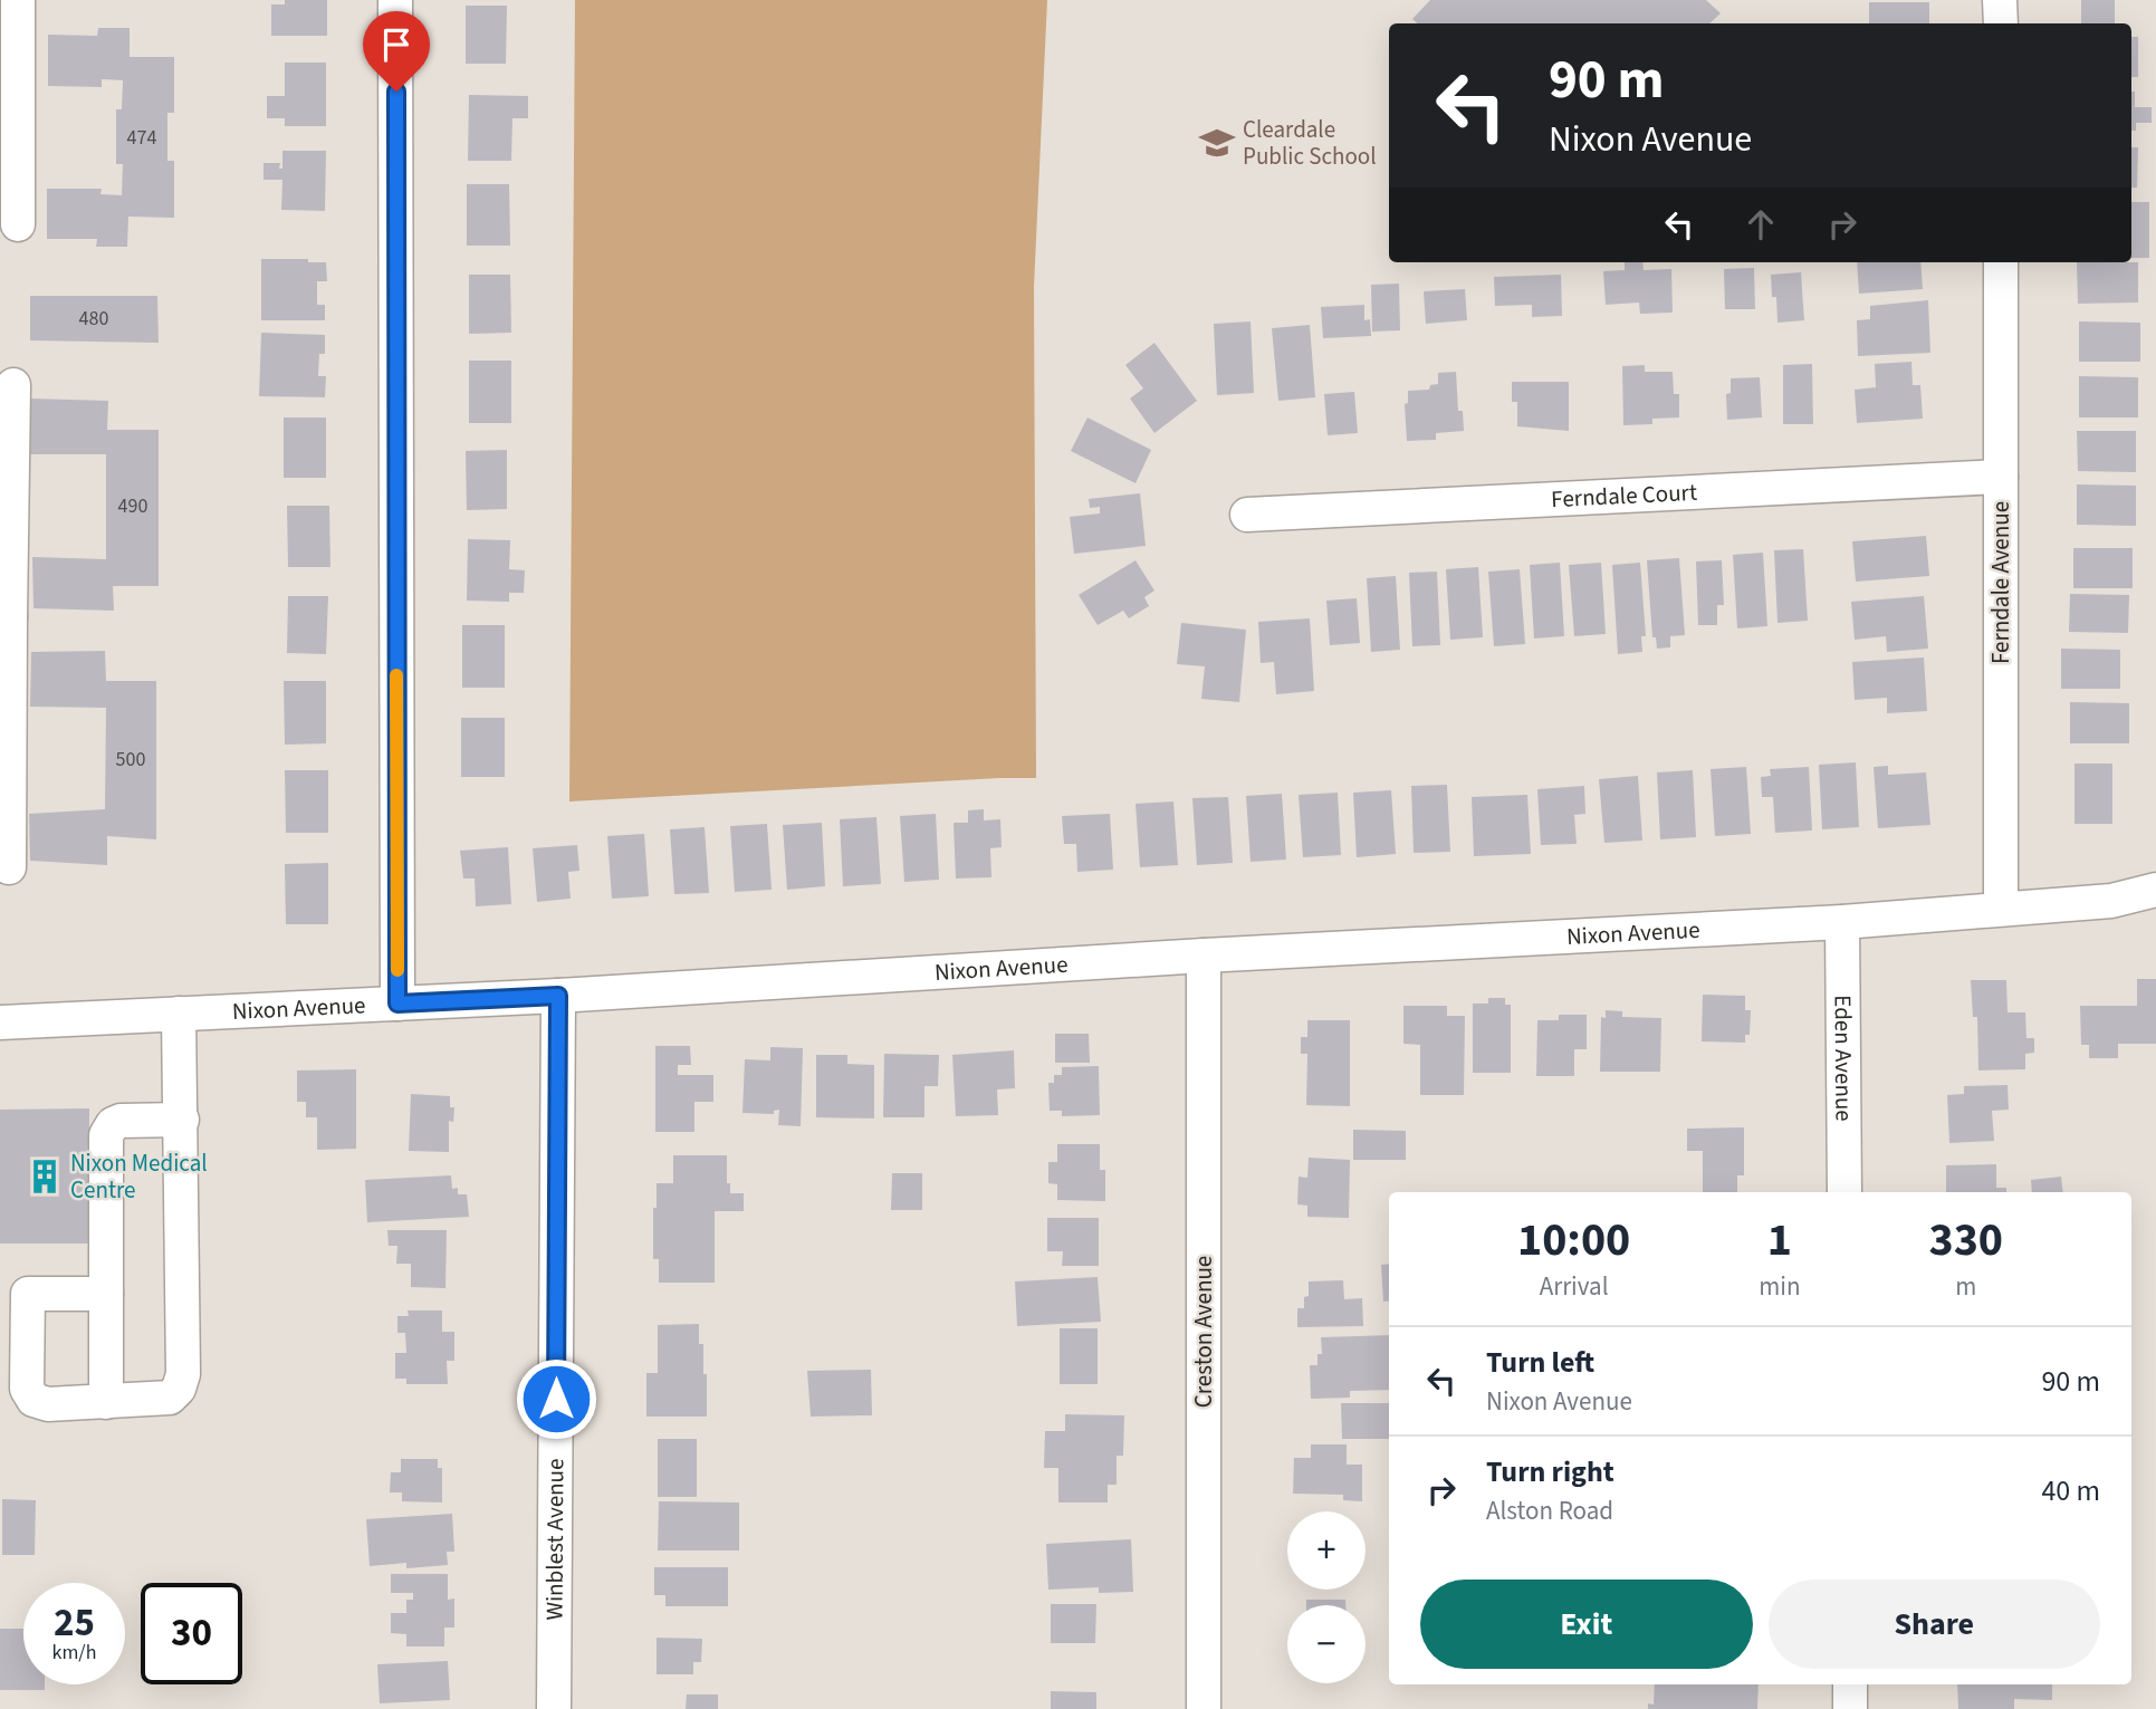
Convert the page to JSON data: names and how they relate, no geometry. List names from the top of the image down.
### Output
{
  "streets": {
    "street": [
      "Ferndale Court",
      "Ferndale Avenue",
      "Nixon Avenue",
      "Eden Avenue",
      "Creston Avenue",
      "Winblest Avenue"
    ]
  },
  "crossings": [
    ["Ferndale Court", "Ferndale Avenue"],
    ["Ferndale Avenue", "Nixon Avenue"],
    ["Nixon Avenue", "Eden Avenue"],
    ["Nixon Avenue", "Creston Avenue"],
    ["Nixon Avenue", "Winblest Avenue"]
  ],
  "places": {
    "school or university": ["Cleardale Public School"],
    "building": ["Nixon Medical Centre"]
  },
  "house_numbers": [
    "474",
    "480",
    "490",
    "500"
  ],
  "page": {
    "turn": ["90 m", "Nixon Avenue"],
    "eta": [
      "10:00",
      "Arrival",
      "1",
      "min",
      "330",
      "m"
    ],
    "list": [
      {
        "name": "Turn left",
        "note": "Nixon Avenue",
        "value": "90 m"
      },
      {
        "name": "Turn right",
        "note": "Alston Road",
        "value": "40 m"
      }
    ],
    "map_buttons": ["+", "−"],
    "buttons": ["Exit", "Share"],
    "speed": "25 km/h",
    "limit": "30"
  }
}
